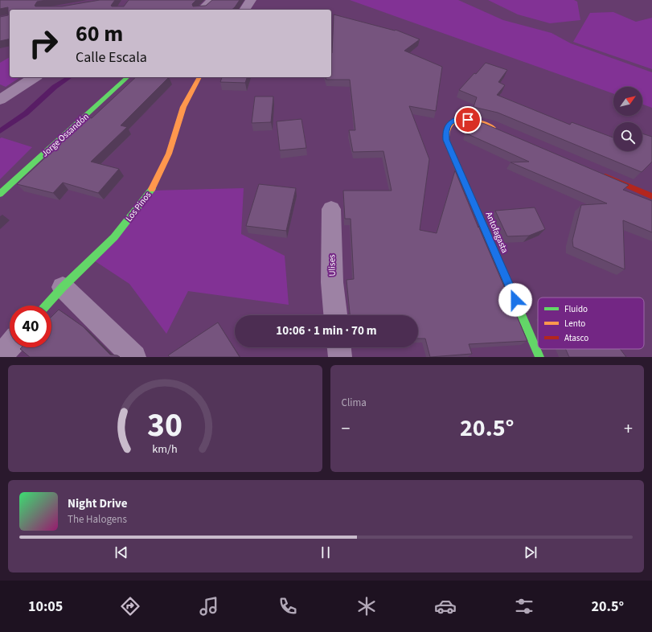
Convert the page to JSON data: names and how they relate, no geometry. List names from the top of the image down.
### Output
{
  "streets": {
    "street": [
      "Jorge Ossandón",
      "Los Pinos",
      "Antofagasta",
      "Ulises"
    ]
  },
  "legend": ["Fluido", "Lento", "Atasco"],
  "north": "top right",
  "page": {
    "turn": ["60 m", "Calle Escala"],
    "limit": "40",
    "trip": "10:06 · 1 min · 70 m",
    "tile": "Clima",
    "heat": ["−", "20.5°", "+"],
    "song": ["Night Drive", "The Halogens"],
    "tabs": ["10:05", "20.5°"],
    "gauge": ["30", "km/h"]
  }
}
